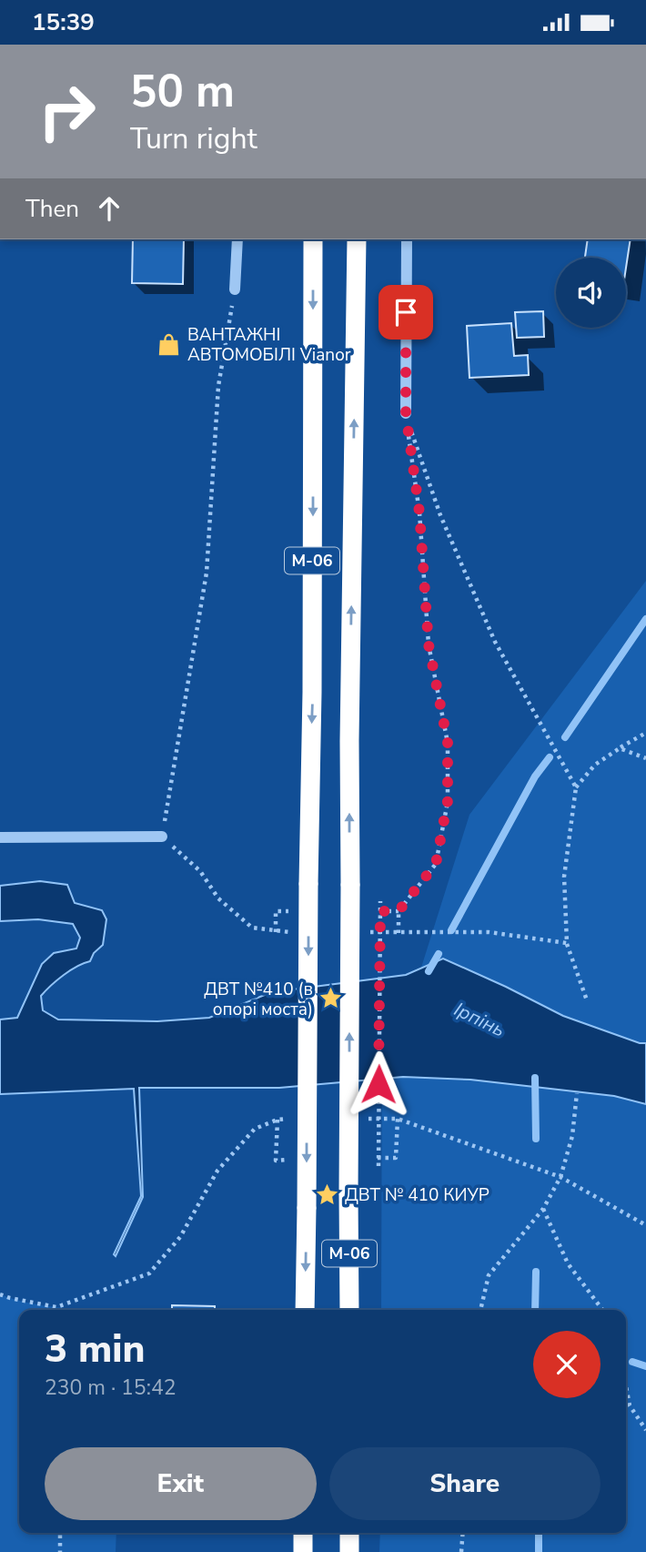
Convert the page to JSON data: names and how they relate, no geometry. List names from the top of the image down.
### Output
{
  "streets": {
    "highway": ["М-06"]
  },
  "water": ["Ірпінь"],
  "places": {
    "shop": ["ВАНТАЖНІ АВТОМОБІЛІ Vianor"],
    "place": ["ДВТ №410 (в опорі моста)", "ДВТ № 410 КИУР"]
  },
  "page": {
    "status": "15:39",
    "turn": ["50 m", "Turn right"],
    "then": "Then",
    "heading": ["3 min", "230 m · 15:42"],
    "buttons": ["Exit", "Share"]
  }
}
